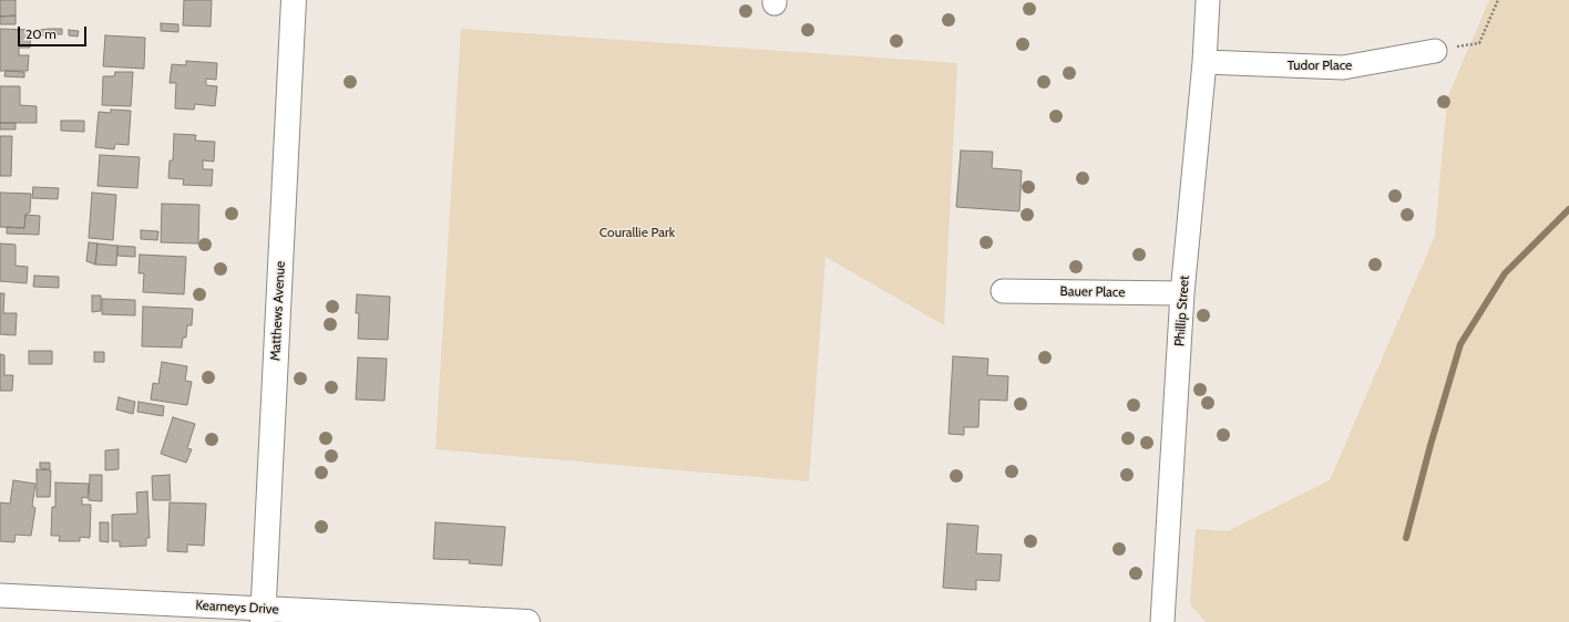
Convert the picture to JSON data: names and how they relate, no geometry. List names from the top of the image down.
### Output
{
  "streets": {
    "street": [
      "Tudor Place",
      "Bauer Place",
      "Matthews Avenue",
      "Phillip Street",
      "Kearneys Drive"
    ]
  },
  "crossings": [
    ["Tudor Place", "Phillip Street"],
    ["Bauer Place", "Phillip Street"],
    ["Matthews Avenue", "Kearneys Drive"]
  ],
  "parks": ["Courallie Park"],
  "scale_bar": "20 m"
}
